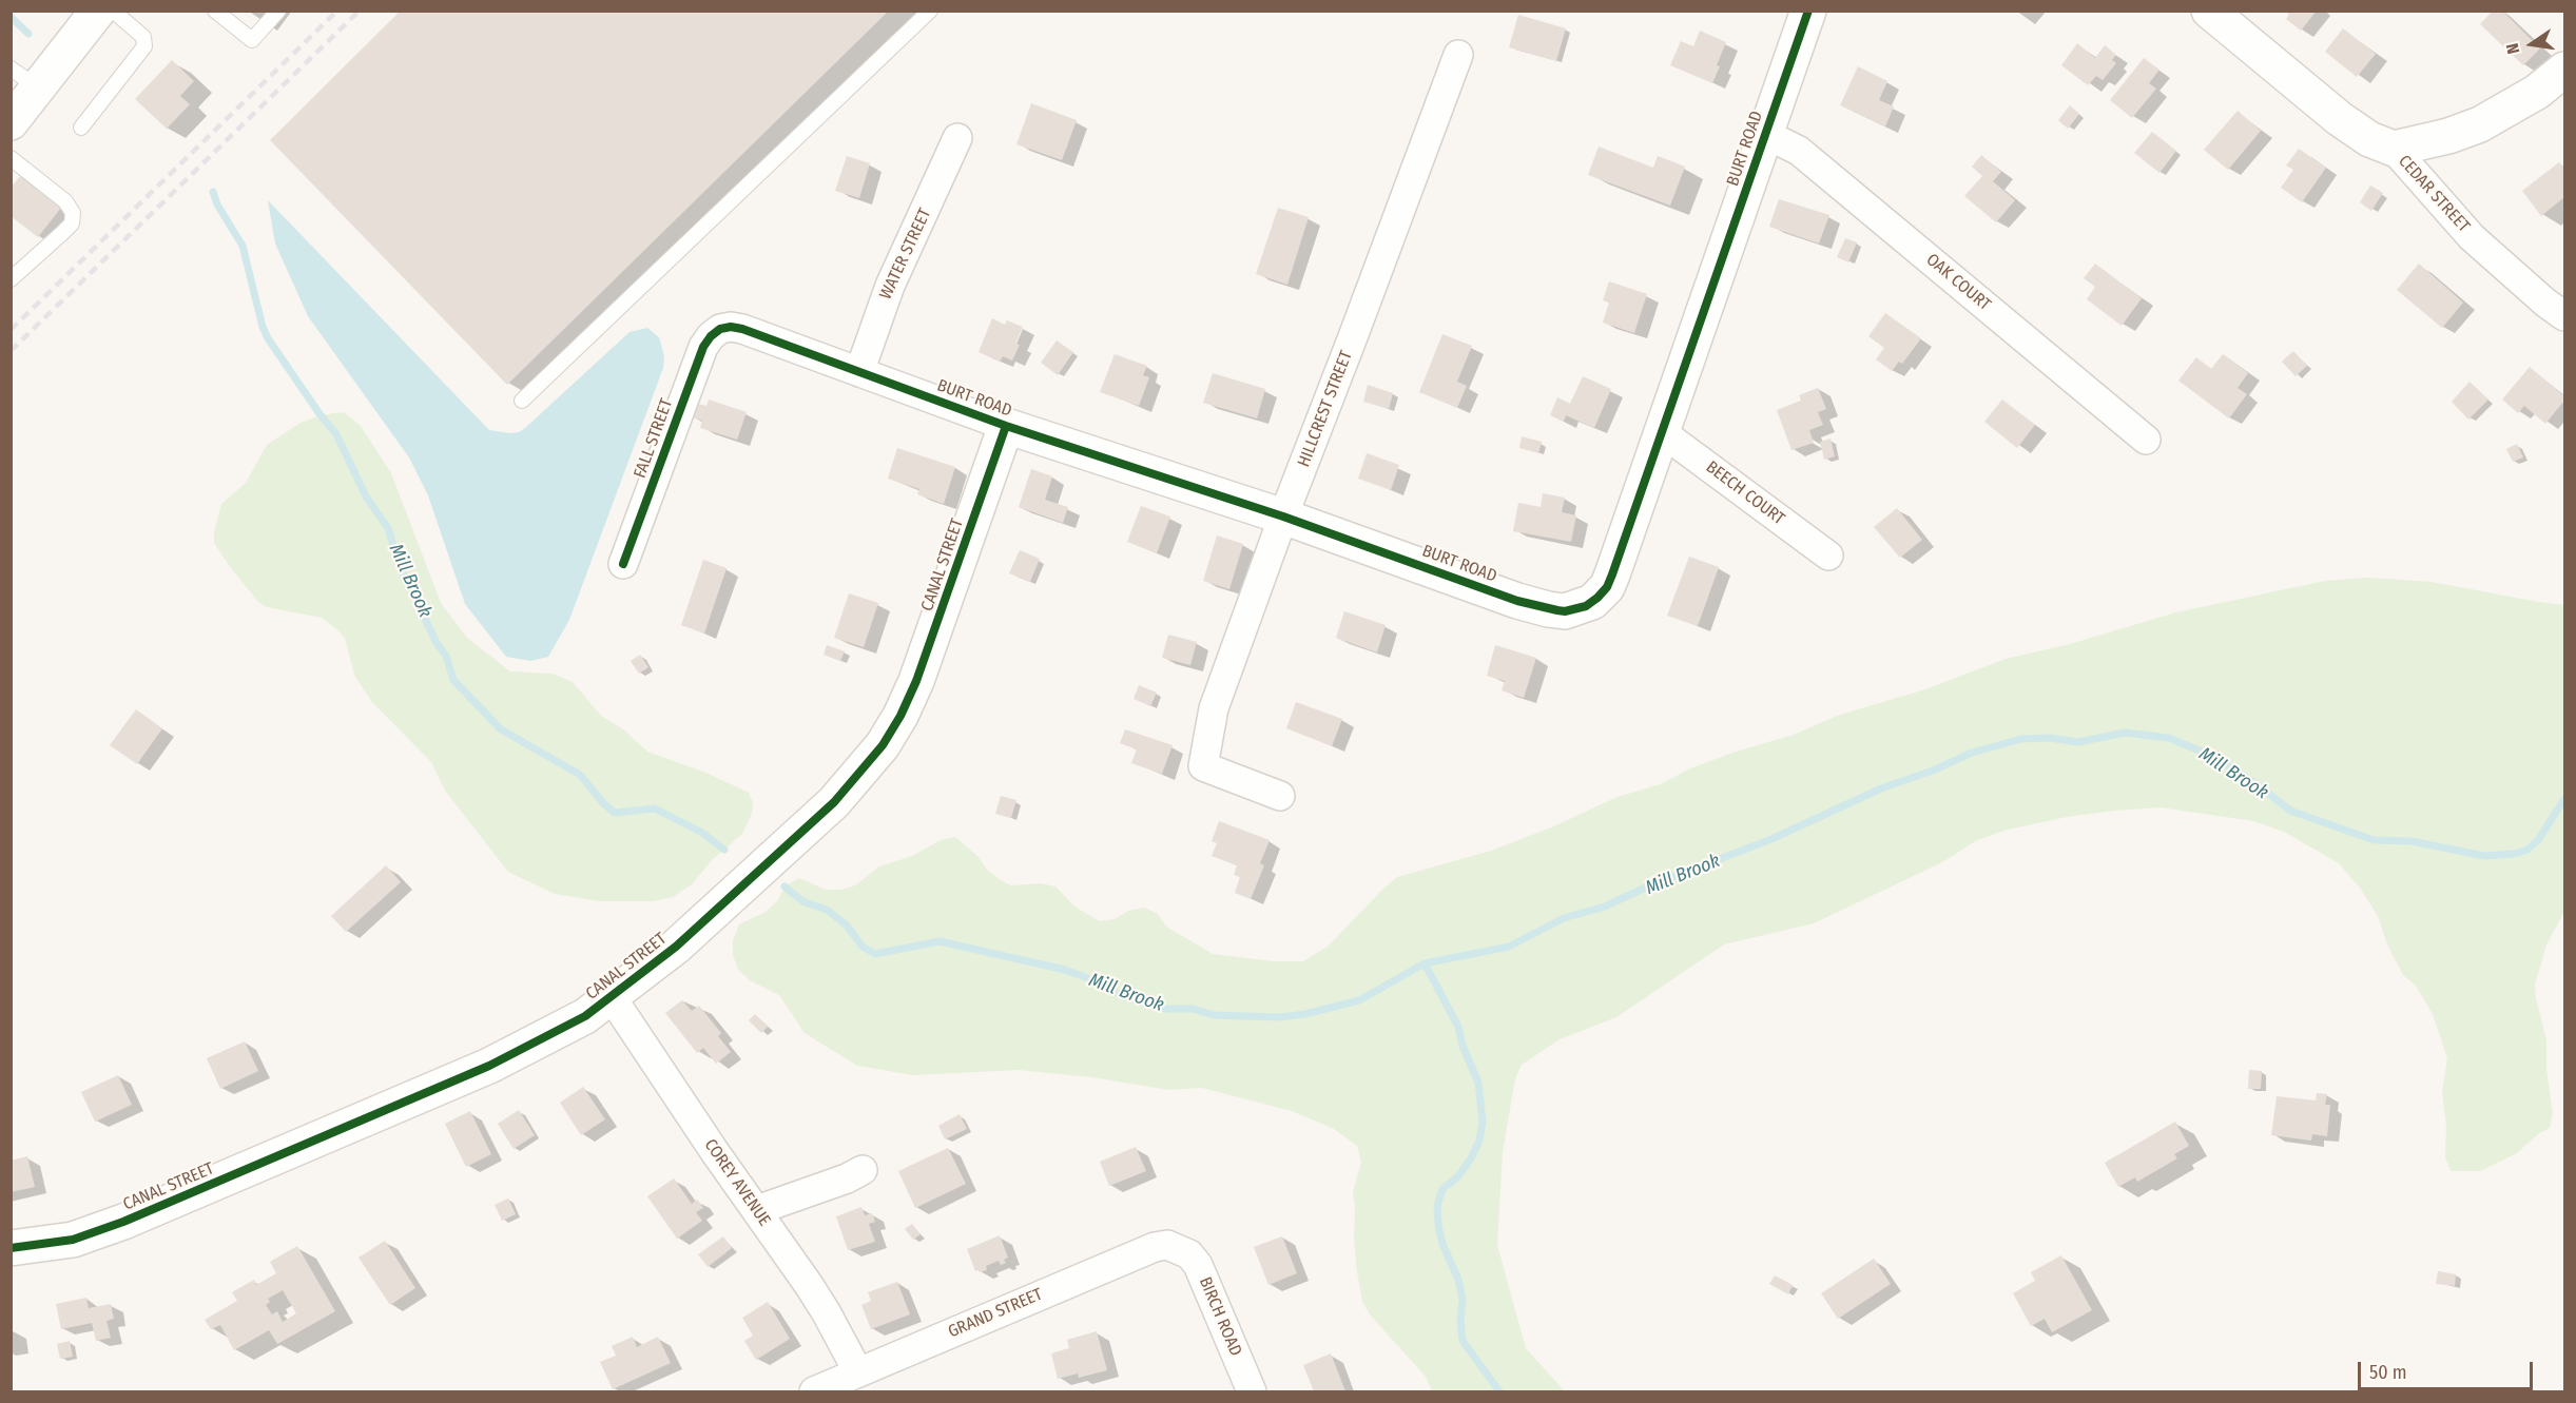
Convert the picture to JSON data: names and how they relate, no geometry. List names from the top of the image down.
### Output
{
  "streets": {
    "street": [
      "BURT ROAD",
      "CEDAR STREET",
      "WATER STREET",
      "OAK COURT",
      "HILLCREST STREET",
      "FALL STREET",
      "BEECH COURT",
      "CANAL STREET",
      "COREY AVENUE",
      "GRAND STREET",
      "BIRCH ROAD"
    ]
  },
  "crossings": [
    ["BURT ROAD", "WATER STREET"],
    ["BURT ROAD", "OAK COURT"],
    ["BURT ROAD", "HILLCREST STREET"],
    ["BURT ROAD", "FALL STREET"],
    ["BURT ROAD", "BEECH COURT"],
    ["BURT ROAD", "CANAL STREET"],
    ["CANAL STREET", "COREY AVENUE"],
    ["COREY AVENUE", "GRAND STREET"],
    ["GRAND STREET", "BIRCH ROAD"]
  ],
  "water": ["Mill Brook"],
  "scale_bar": "50 m",
  "north": "left"
}
